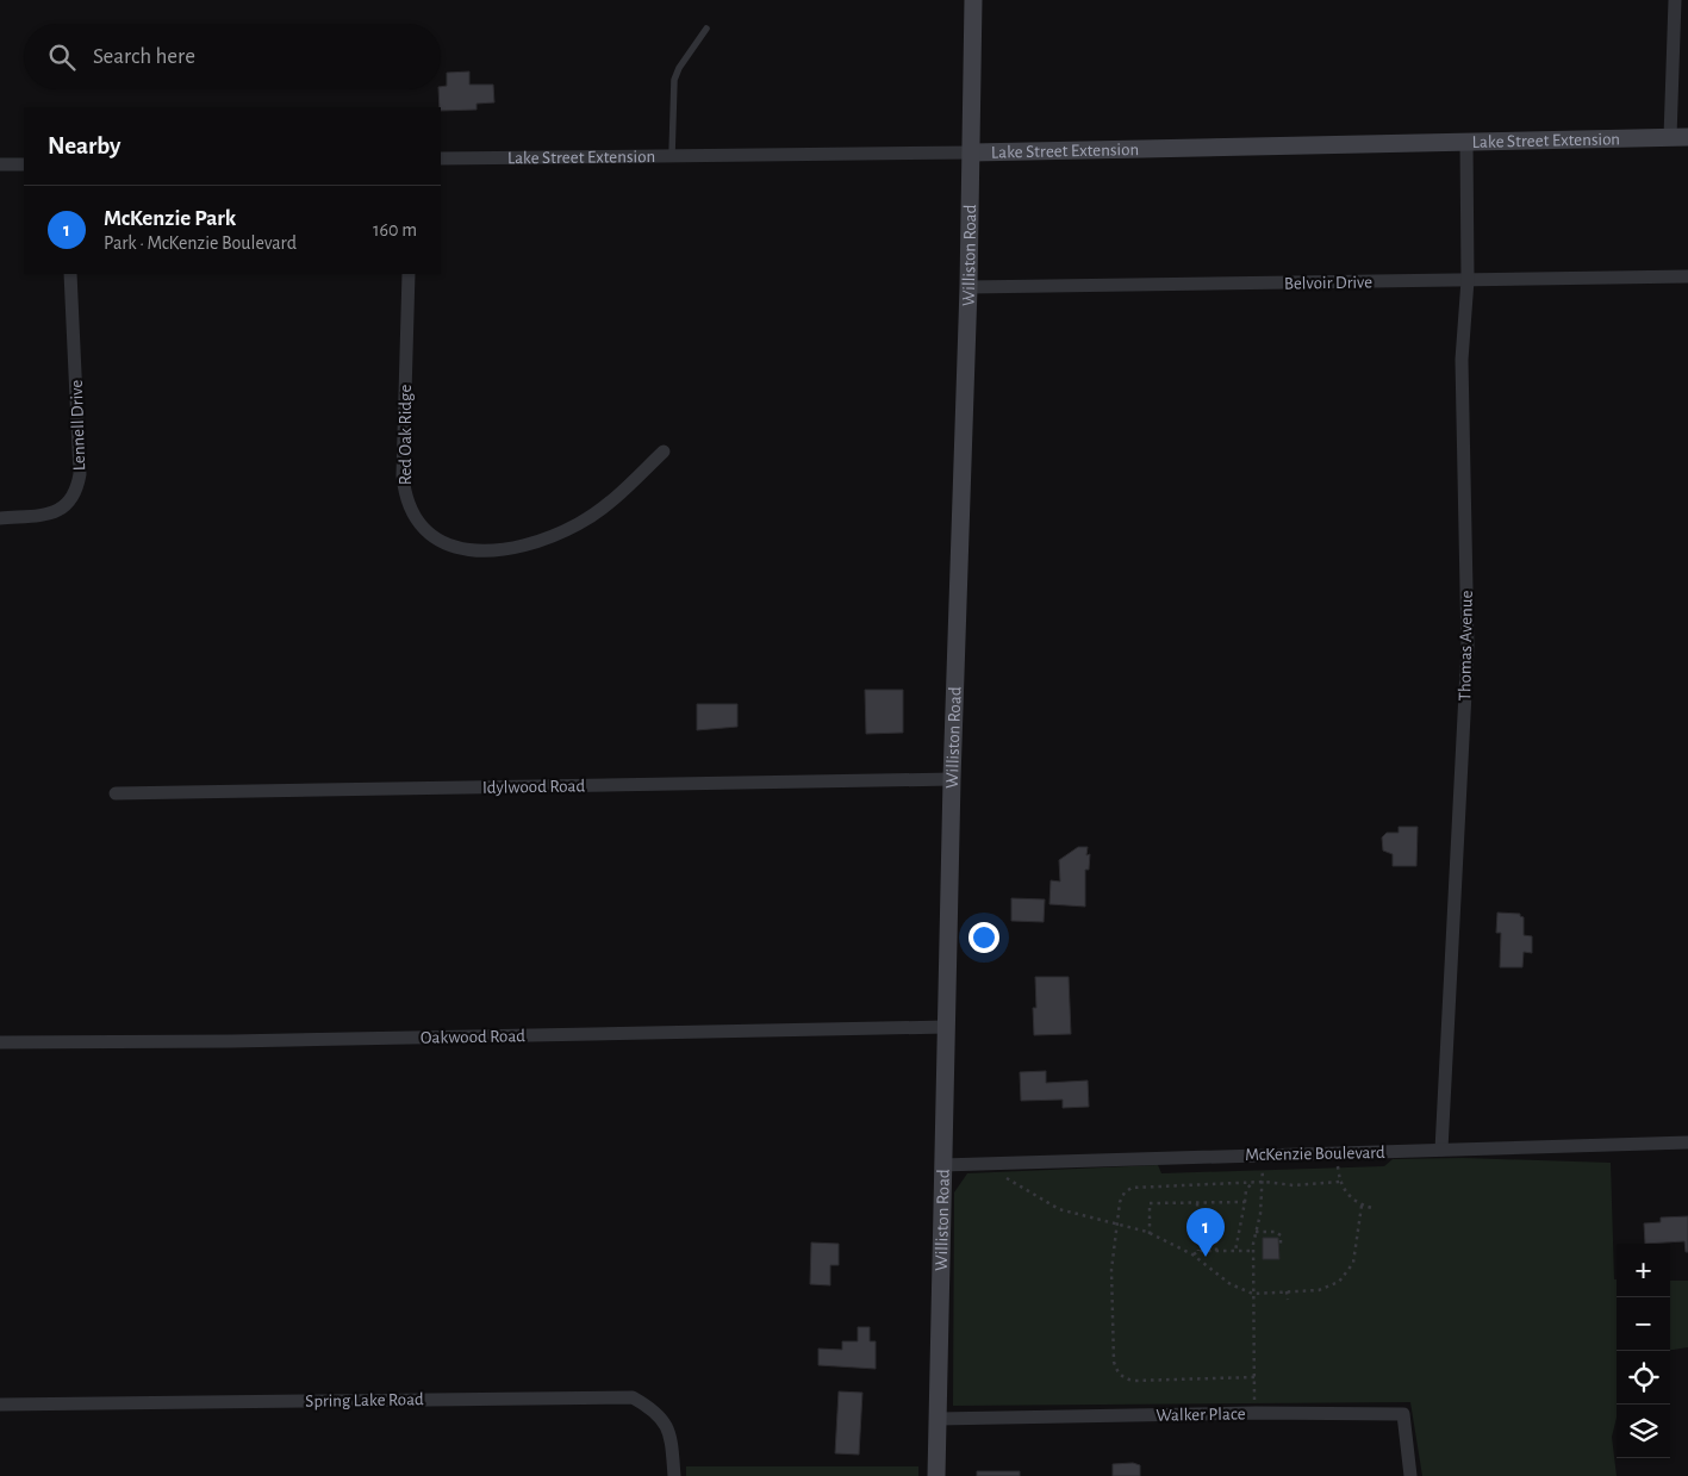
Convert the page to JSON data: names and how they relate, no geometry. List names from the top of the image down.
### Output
{
  "streets": {
    "main road": ["Lake Street Extension", "Williston Road"],
    "street": [
      "Belvoir Drive",
      "Lennell Drive",
      "Red Oak Ridge",
      "Thomas Avenue",
      "Idylwood Road",
      "Oakwood Road",
      "McKenzie Boulevard",
      "Spring Lake Road",
      "Walker Place"
    ]
  },
  "crossings": [
    ["Lake Street Extension", "Williston Road"],
    ["Lake Street Extension", "Thomas Avenue"],
    ["Williston Road", "Belvoir Drive"],
    ["Williston Road", "Idylwood Road"],
    ["Williston Road", "Oakwood Road"],
    ["Williston Road", "McKenzie Boulevard"],
    ["Williston Road", "Walker Place"],
    ["Belvoir Drive", "Thomas Avenue"],
    ["Thomas Avenue", "McKenzie Boulevard"]
  ],
  "page": {
    "search": "Search here",
    "heading": "Nearby",
    "list": [
      {
        "mark": "1",
        "name": "McKenzie Park",
        "note": "Park · McKenzie Boulevard",
        "value": "160 m"
      }
    ],
    "pins": "1",
    "map_buttons": ["+", "−"]
  }
}
